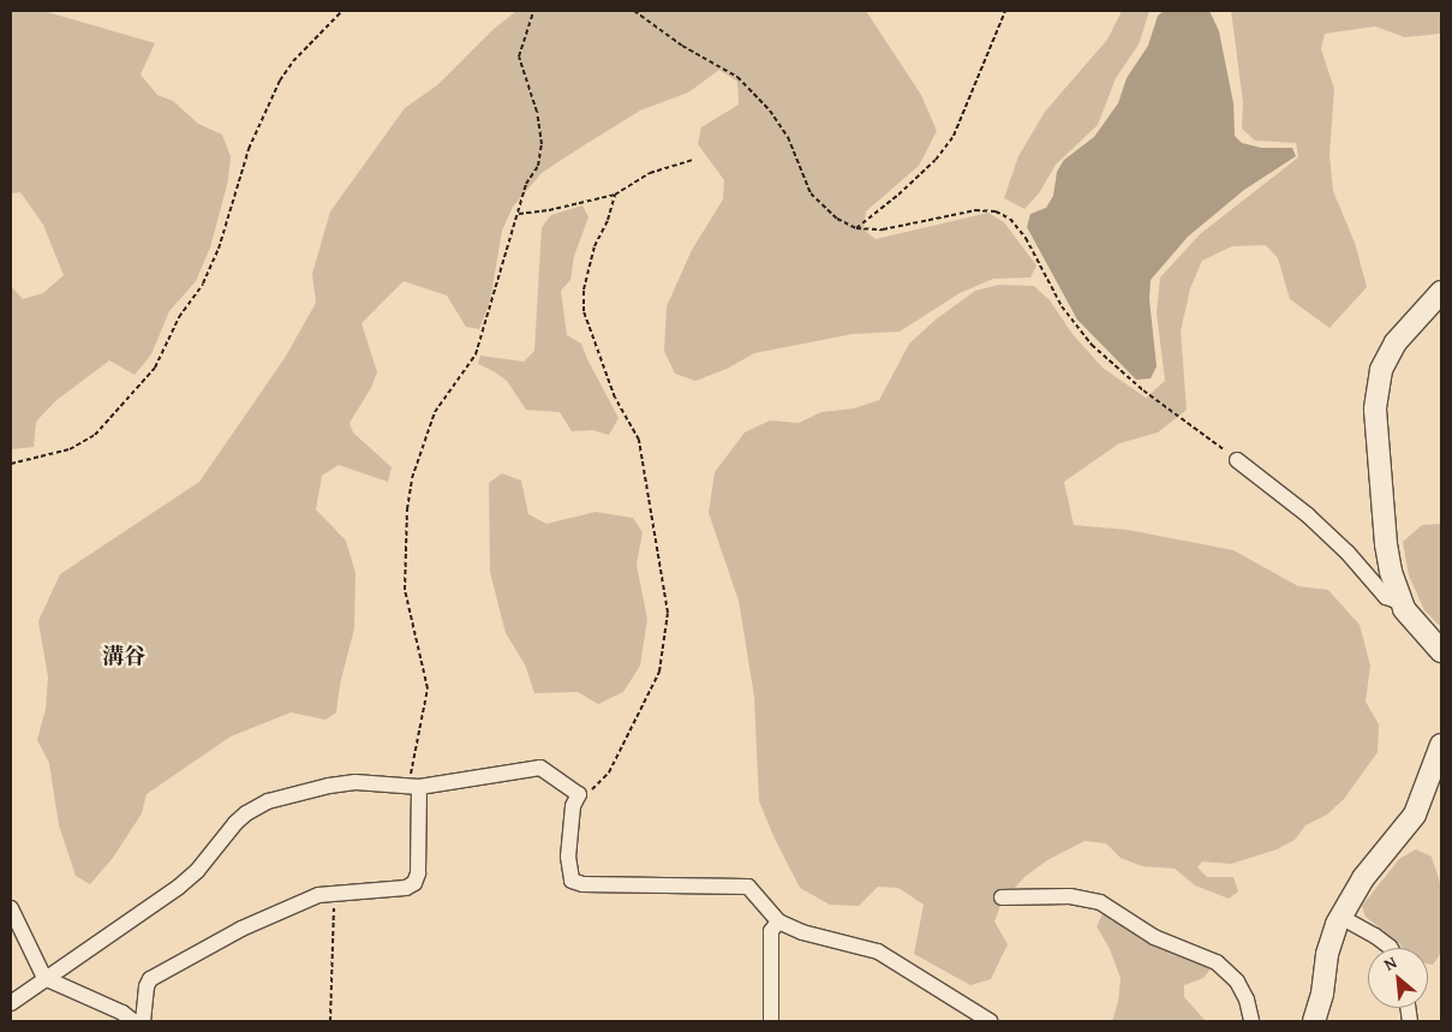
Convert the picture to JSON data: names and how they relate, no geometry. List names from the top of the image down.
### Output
{
  "districts": ["溝谷"],
  "north": "top left"
}
